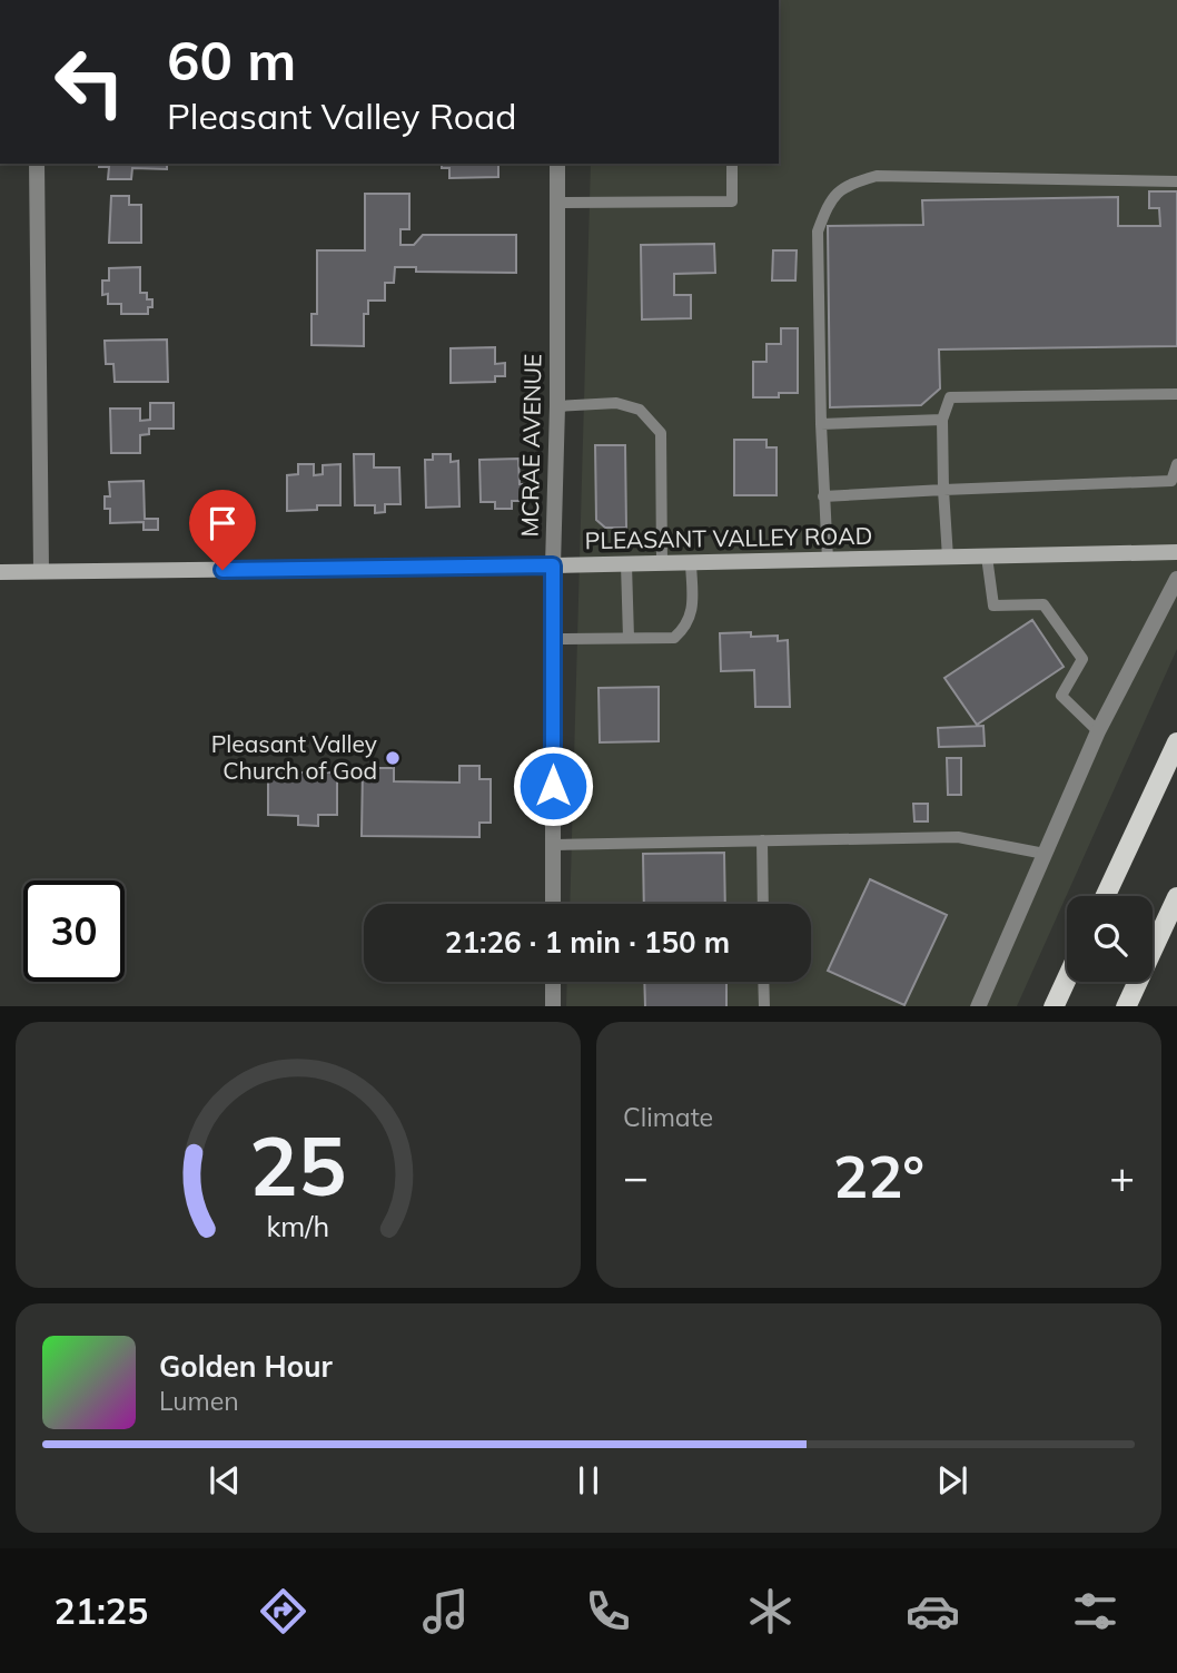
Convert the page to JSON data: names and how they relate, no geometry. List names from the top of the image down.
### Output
{
  "streets": {
    "street": ["MCRAE AVENUE", "PLEASANT VALLEY ROAD"]
  },
  "crossings": [
    ["MCRAE AVENUE", "PLEASANT VALLEY ROAD"]
  ],
  "places": ["Pleasant Valley Church of God"],
  "page": {
    "turn": ["60 m", "Pleasant Valley Road"],
    "limit": "30",
    "trip": "21:26 · 1 min · 150 m",
    "tile": "Climate",
    "heat": ["−", "22°", "+"],
    "song": ["Golden Hour", "Lumen"],
    "tabs": "21:25",
    "gauge": ["25", "km/h"]
  }
}
